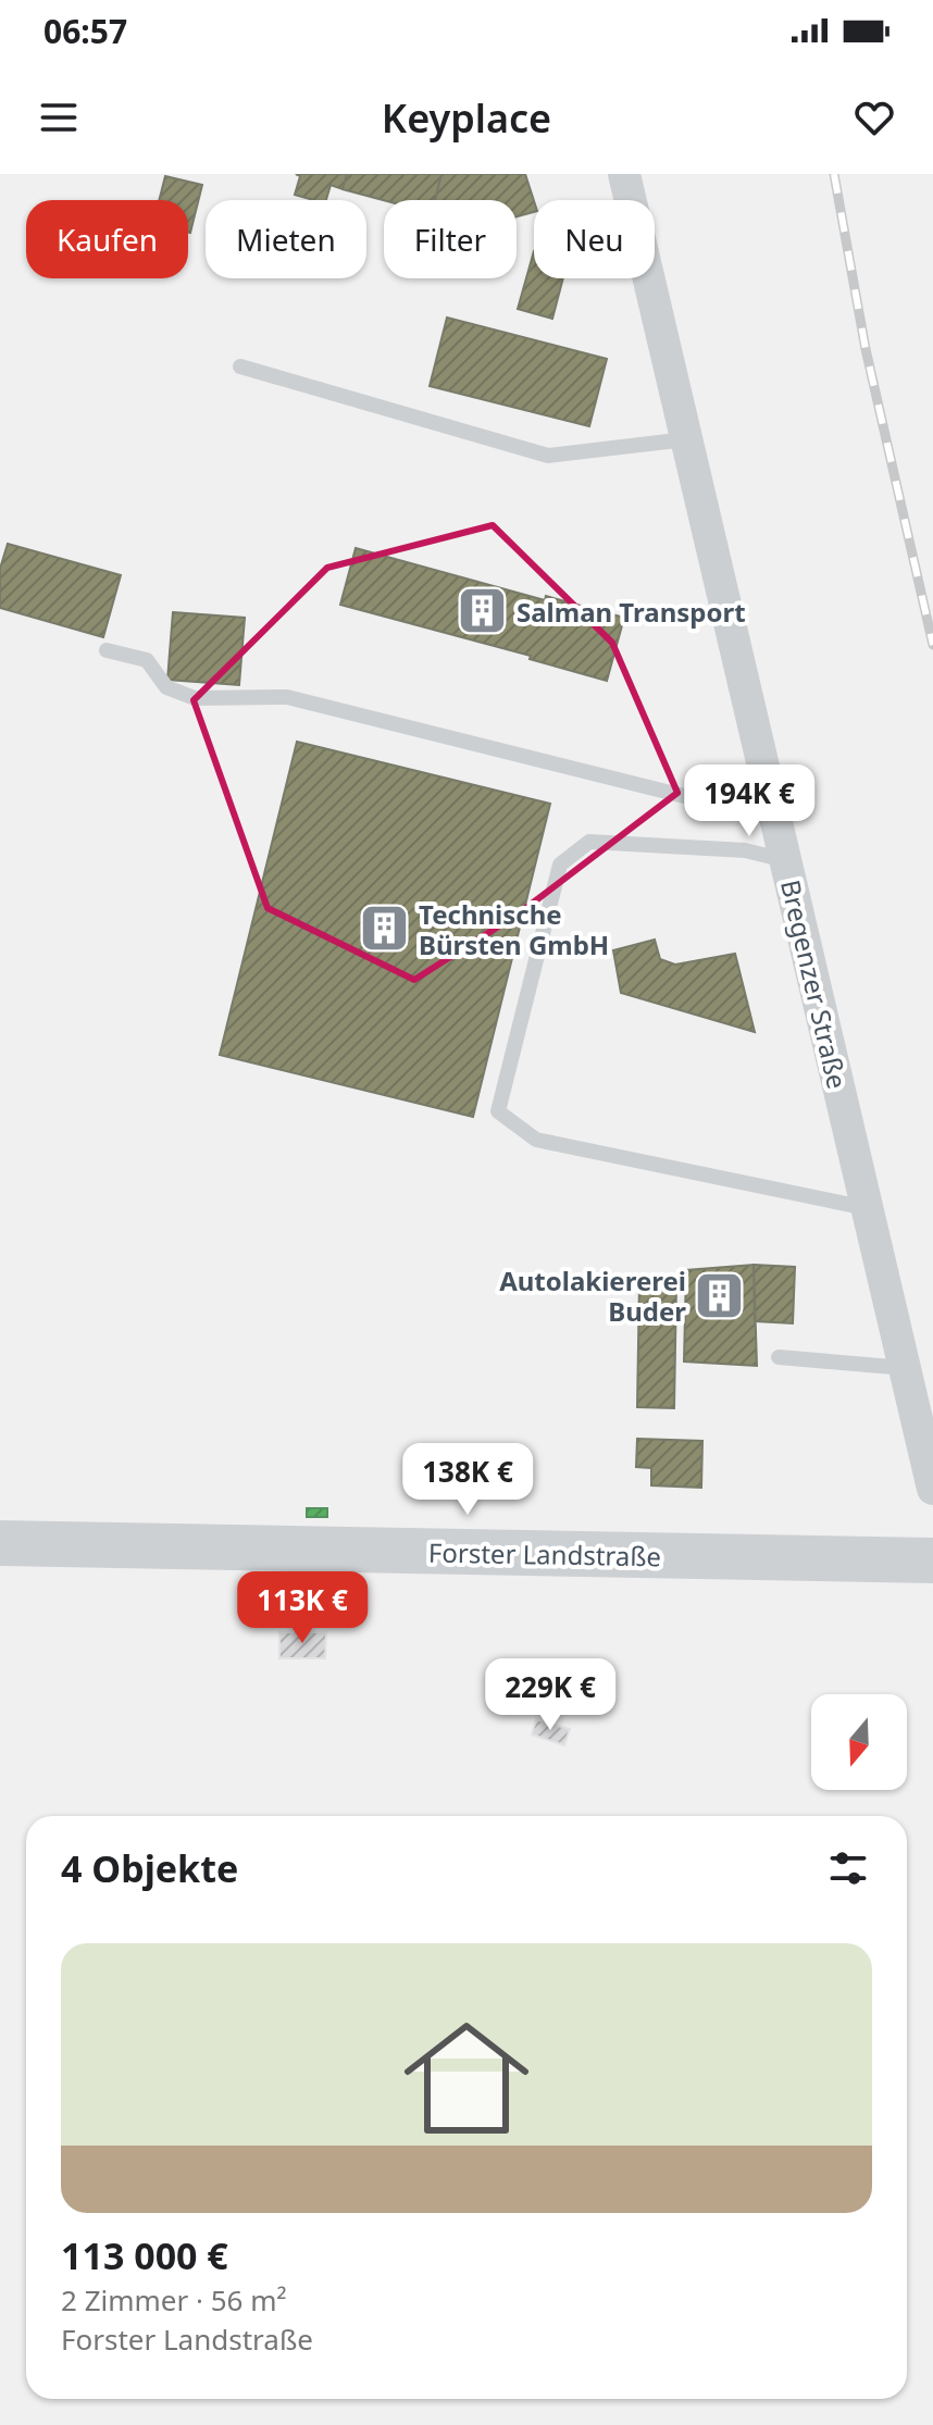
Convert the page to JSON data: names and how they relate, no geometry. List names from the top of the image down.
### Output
{
  "streets": {
    "main road": ["Forster Landstraße"],
    "street": ["Bregenzer Straße"]
  },
  "places": {
    "building": ["Salman Transport", "Technische Bürsten GmbH", "Autolakiererei Buder"]
  },
  "north": "bottom",
  "page": {
    "status": "06:57",
    "header": "Keyplace",
    "chip": [
      "Kaufen",
      "Mieten",
      "Filter",
      "Neu"
    ],
    "price": [
      "194K €",
      "138K €",
      "113K €",
      "229K €"
    ],
    "heading": "4 Objekte",
    "list": [
      {
        "name": "113 000 €",
        "note": "2 Zimmer · 56 m² · Forster Landstraße"
      }
    ]
  }
}
